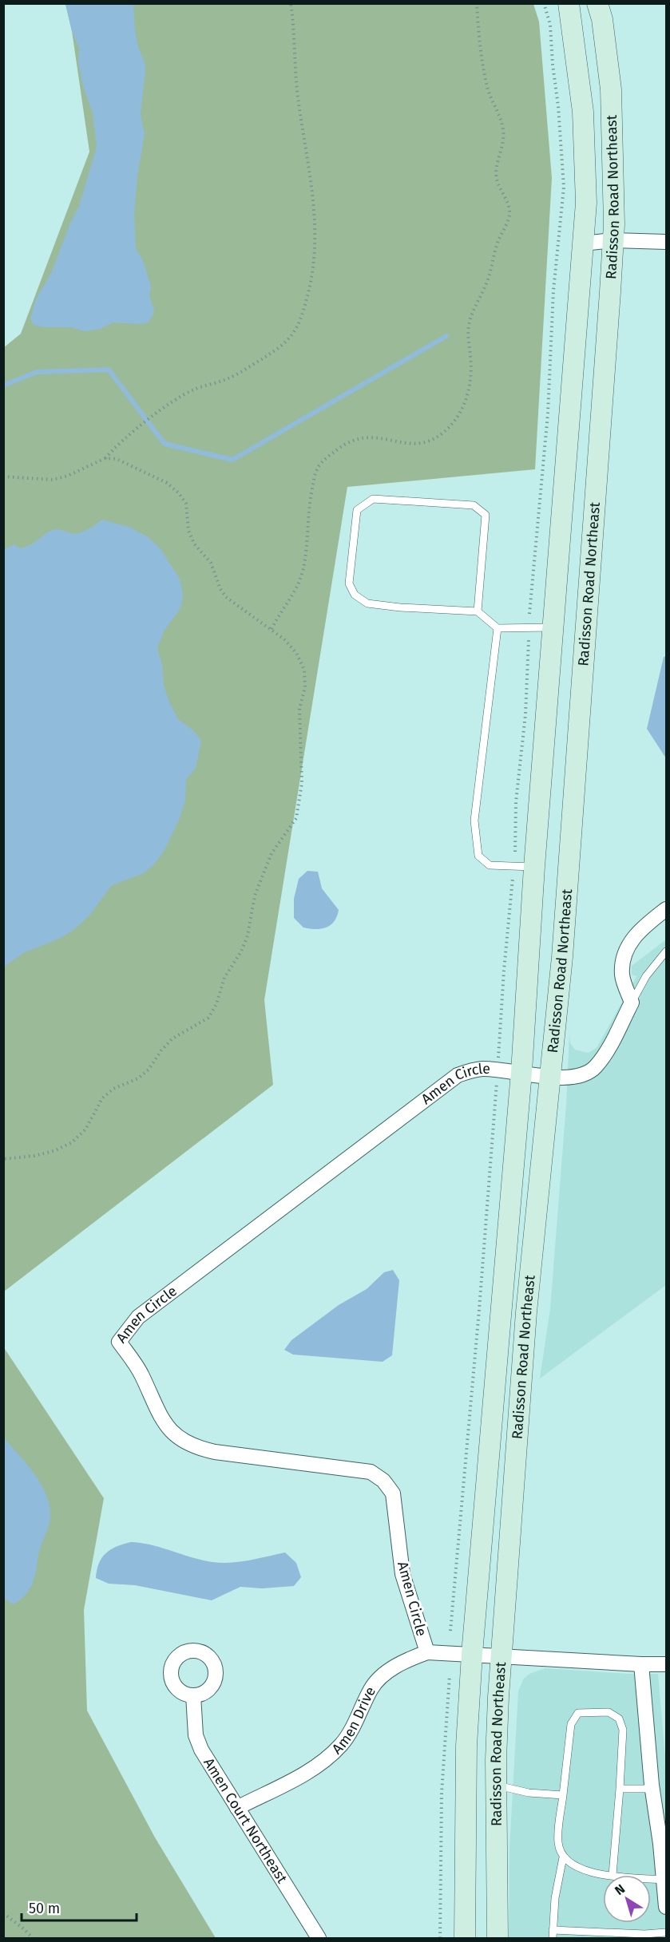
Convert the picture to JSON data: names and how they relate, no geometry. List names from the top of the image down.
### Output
{
  "streets": {
    "main road": ["Radisson Road Northeast"],
    "street": ["Amen Circle", "Amen Drive", "Amen Court Northeast"]
  },
  "crossings": [
    ["Radisson Road Northeast", "Amen Circle"],
    ["Radisson Road Northeast", "Amen Drive"],
    ["Amen Circle", "Amen Drive"],
    ["Amen Drive", "Amen Court Northeast"]
  ],
  "scale_bar": "50 m",
  "north": "top left"
}
